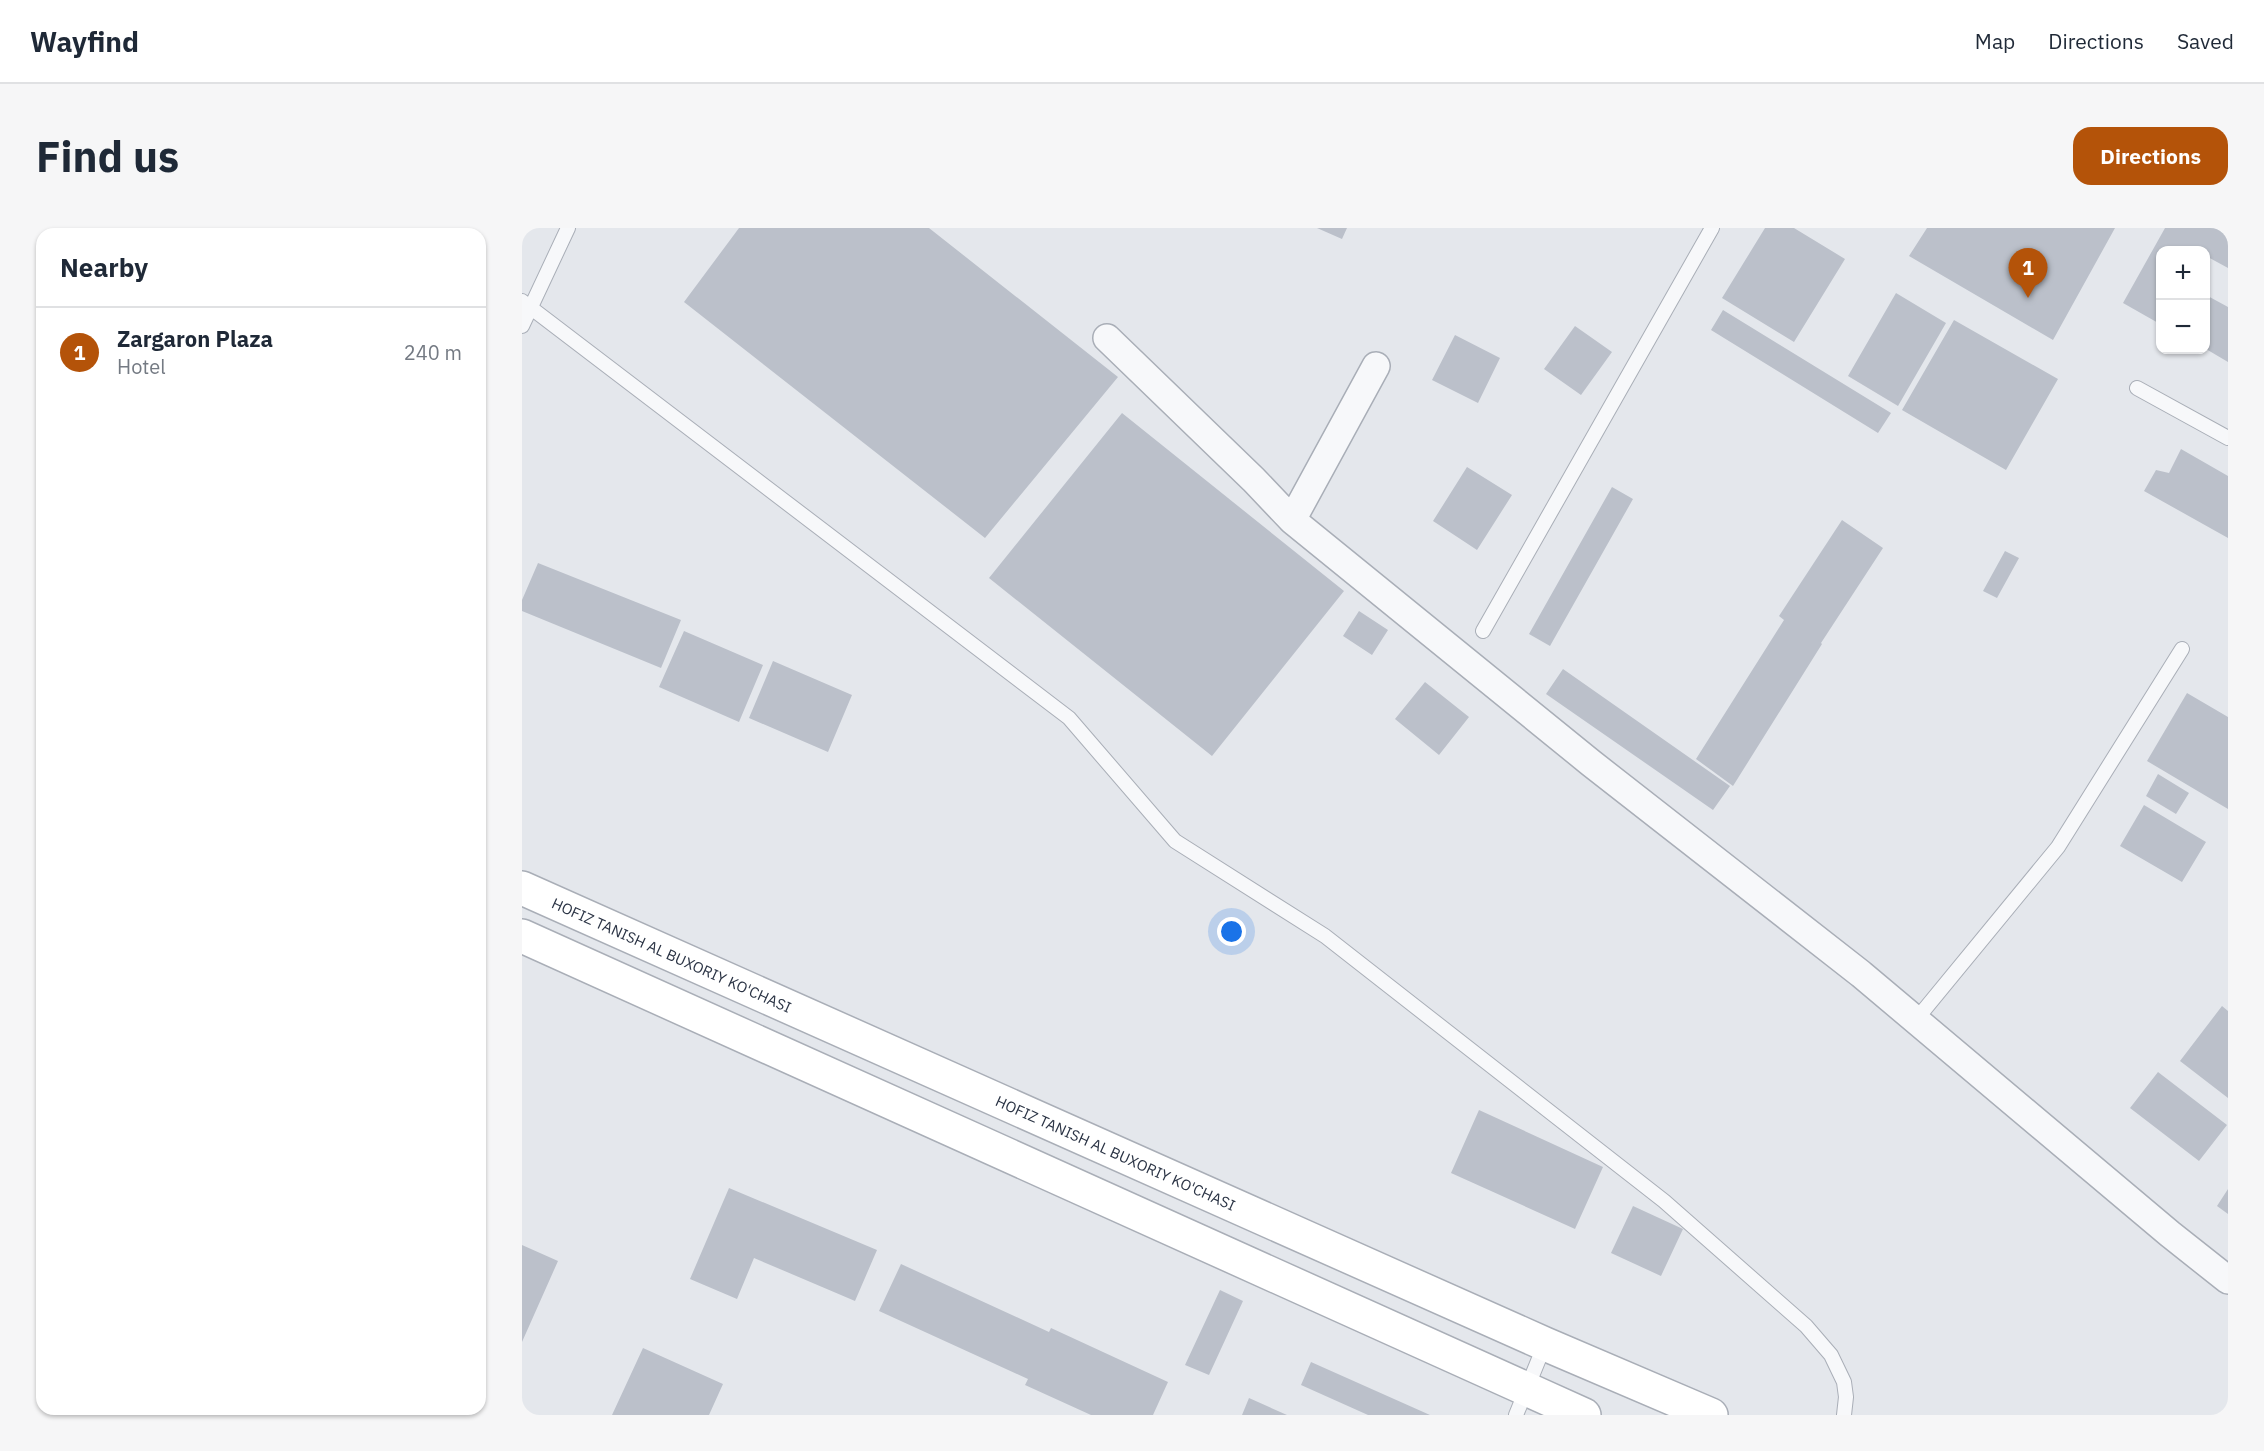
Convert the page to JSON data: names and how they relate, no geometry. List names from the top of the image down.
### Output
{
  "streets": {
    "main road": ["HOFIZ TANISH AL BUXORIY KO'CHASI"]
  },
  "page": {
    "header": "Wayfind",
    "nav": ["Map", "Directions", "Saved"],
    "buttons": "Directions",
    "title": "Find us",
    "heading": "Nearby",
    "map_buttons": ["+", "−"],
    "pins": "1",
    "list": [
      {
        "mark": "1",
        "name": "Zargaron Plaza",
        "note": "Hotel",
        "value": "240 m"
      }
    ]
  }
}
